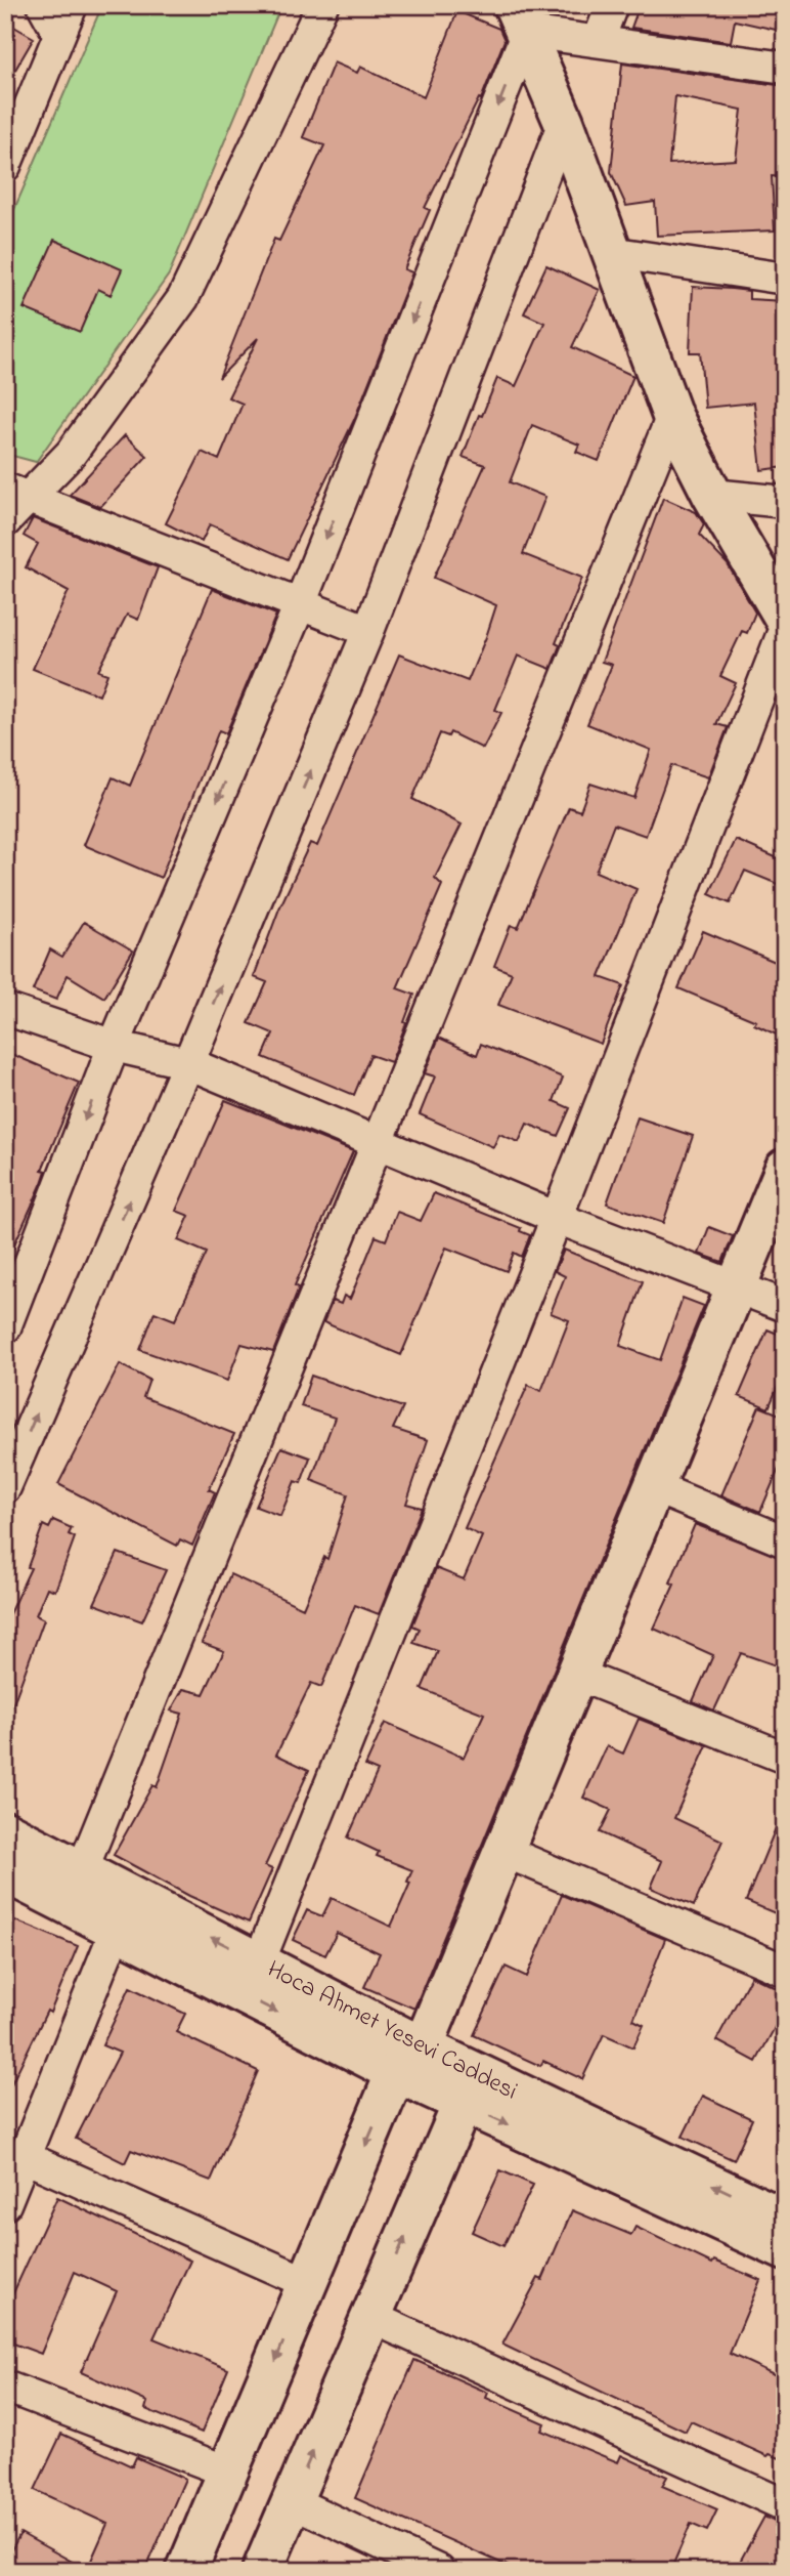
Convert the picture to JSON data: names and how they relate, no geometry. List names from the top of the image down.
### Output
{
  "streets": {
    "street": ["Hoca Ahmet Yesevi Caddesi"]
  }
}
